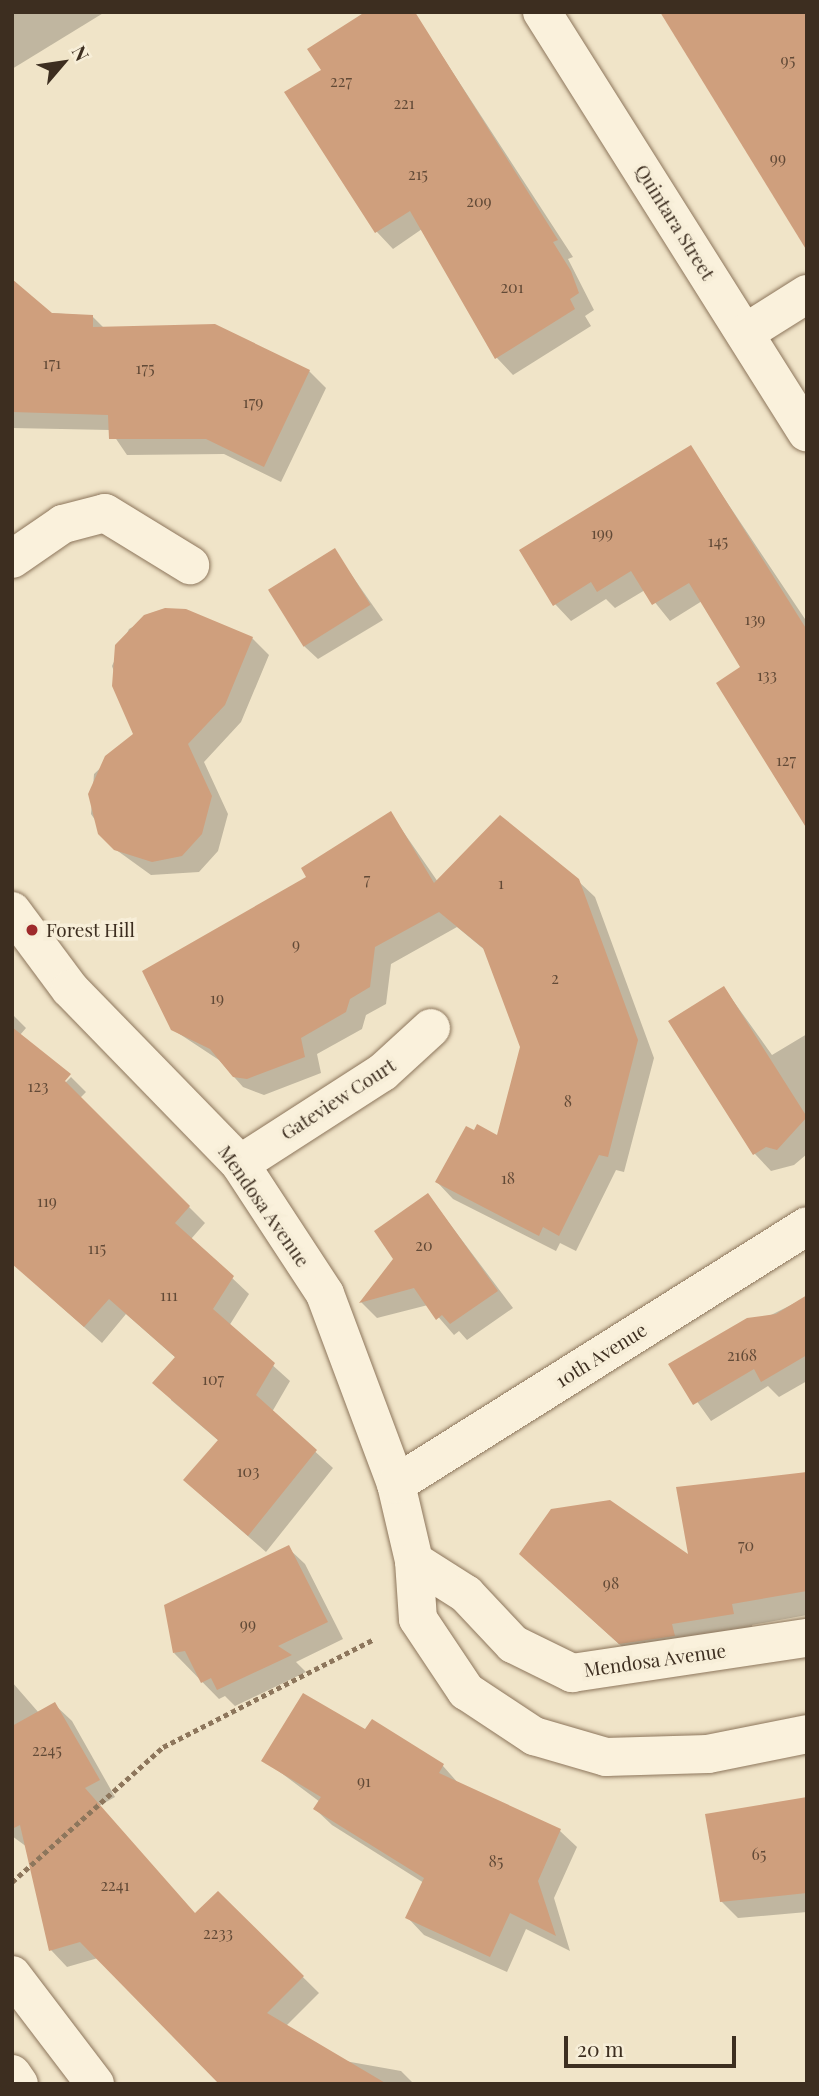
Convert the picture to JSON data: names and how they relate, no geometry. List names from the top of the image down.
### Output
{
  "streets": {
    "street": [
      "Quintara Street",
      "Gateview Court",
      "Mendosa Avenue",
      "10th Avenue"
    ]
  },
  "crossings": [
    ["Gateview Court", "Mendosa Avenue"],
    ["Mendosa Avenue", "10th Avenue"]
  ],
  "places": ["Forest Hill"],
  "house_numbers": [
    "95",
    "227",
    "221",
    "99",
    "215",
    "209",
    "201",
    "171",
    "175",
    "179",
    "199",
    "145",
    "139",
    "133",
    "127",
    "7",
    "1",
    "9",
    "2",
    "19",
    "123",
    "8",
    "18",
    "119",
    "20",
    "115",
    "111",
    "2168",
    "107",
    "103",
    "70",
    "98",
    "99",
    "2245",
    "91",
    "65",
    "85",
    "2241",
    "2233"
  ],
  "scale_bar": "20 m",
  "north": "top right"
}
